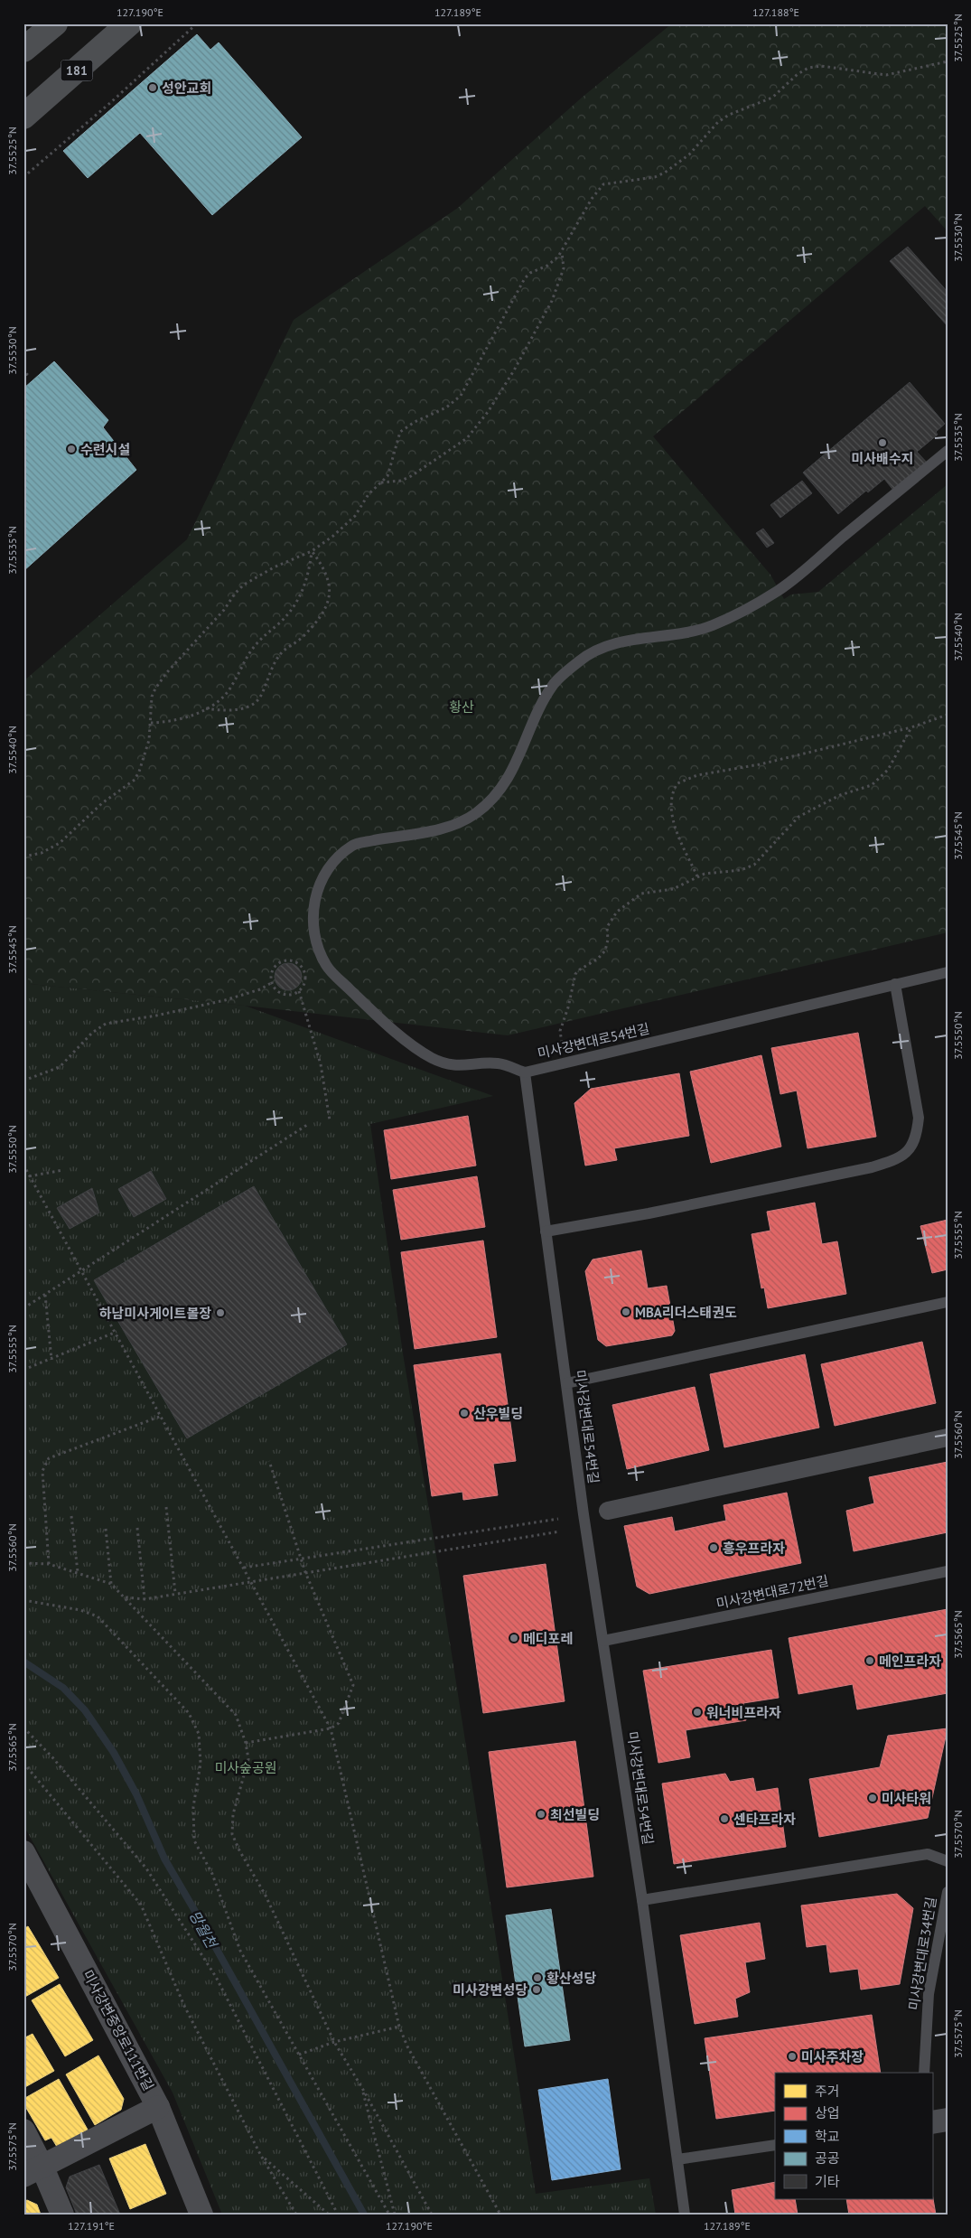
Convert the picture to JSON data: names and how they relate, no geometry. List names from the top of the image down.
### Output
{
  "streets": {
    "main road": ["181"],
    "street": ["미사강변중앙로111번길"],
    "lane": ["미사강변대로54번길", "미사강변대로72번길", "미사강변대로34번길"]
  },
  "crossings": [
    ["미사강변대로54번길", "미사강변대로72번길"]
  ],
  "water": ["망월천"],
  "parks": ["황산", "미사숲공원"],
  "places": [
    "성안교회",
    "미사배수지",
    "수련시설",
    "MBA리더스태권도",
    "하남미사게이트볼장",
    "산우빌딩",
    "흥우프라자",
    "메디포레",
    "메인프라자",
    "워너비프라자",
    "미사타워",
    "최선빌딩",
    "센타프라자",
    "황산성당",
    "미사강변성당",
    "미사주차장"
  ],
  "legend": [
    "주거",
    "상업",
    "학교",
    "공공",
    "기타"
  ],
  "coordinates": [
    "127.190°E",
    "127.189°E",
    "127.188°E",
    "37.5525°N",
    "37.5530°N",
    "37.5535°N",
    "37.5540°N",
    "37.5545°N",
    "37.5550°N",
    "37.5555°N",
    "37.5560°N",
    "37.5565°N",
    "37.5570°N",
    "37.5575°N",
    "127.191°E"
  ]
}
